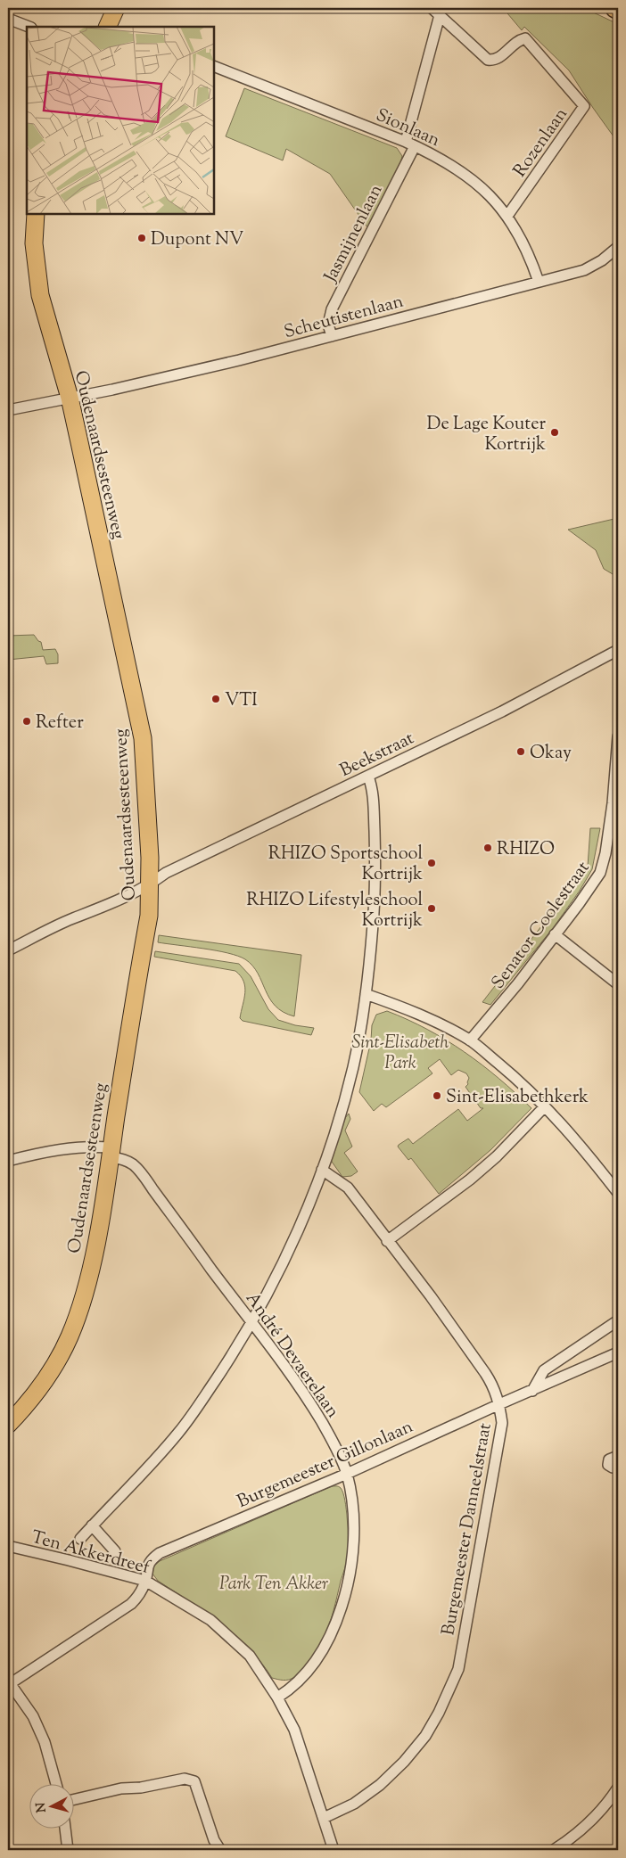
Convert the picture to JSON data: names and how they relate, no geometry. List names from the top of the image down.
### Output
{
  "streets": {
    "main road": ["Oudenaardsesteenweg"],
    "street": [
      "Sionlaan",
      "Rozenlaan",
      "Jasmijnenlaan",
      "Scheutistenlaan",
      "Beekstraat",
      "Senator Coolestraat",
      "André Devaerelaan",
      "Burgemeester Gillonlaan",
      "Burgemeester Danneelstraat",
      "Ten Akkerdreef"
    ]
  },
  "crossings": [
    ["Sionlaan", "Rozenlaan"],
    ["Sionlaan", "Jasmijnenlaan"],
    ["Sionlaan", "Scheutistenlaan"],
    ["Rozenlaan", "Jasmijnenlaan"],
    ["Jasmijnenlaan", "Scheutistenlaan"],
    ["Scheutistenlaan", "Oudenaardsesteenweg"],
    ["Oudenaardsesteenweg", "Beekstraat"],
    ["Oudenaardsesteenweg", "André Devaerelaan"],
    ["André Devaerelaan", "Burgemeester Gillonlaan"],
    ["André Devaerelaan", "Ten Akkerdreef"],
    ["Burgemeester Gillonlaan", "Burgemeester Danneelstraat"],
    ["Burgemeester Gillonlaan", "Ten Akkerdreef"],
    ["Burgemeester Danneelstraat", "Ten Akkerdreef"]
  ],
  "parks": ["Sint-Elisabeth Park", "Park Ten Akker"],
  "places": [
    "Dupont NV",
    "De Lage Kouter Kortrijk",
    "VTI",
    "Refter",
    "Okay",
    "RHIZO",
    "RHIZO Sportschool Kortrijk",
    "RHIZO Lifestyleschool Kortrijk",
    "Sint-Elisabethkerk"
  ],
  "north": "left"
}
